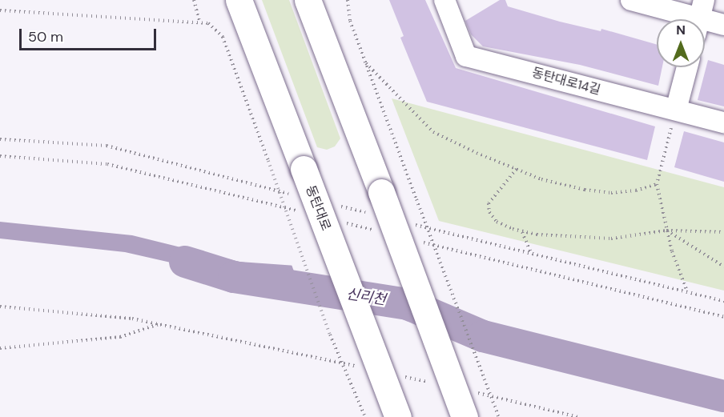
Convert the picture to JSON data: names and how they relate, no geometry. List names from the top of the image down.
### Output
{
  "streets": {
    "main road": ["동탄대로"],
    "street": ["동탄대로14길"]
  },
  "water": ["신리천"],
  "scale_bar": "50 m",
  "north": "top"
}
